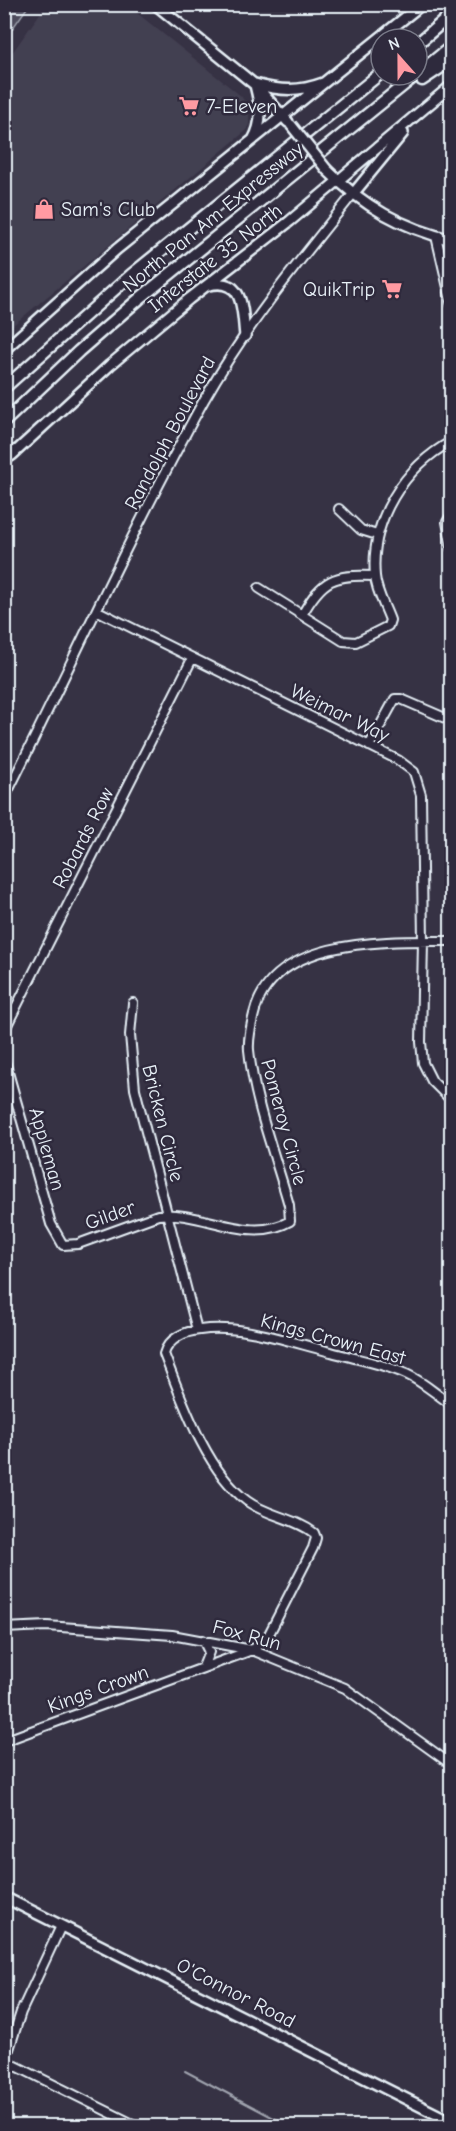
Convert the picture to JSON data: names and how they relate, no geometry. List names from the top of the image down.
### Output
{
  "streets": {
    "highway": ["North Pan Am Expressway"],
    "main road": ["Interstate 35 North", "Randolph Boulevard", "O'Connor Road"],
    "street": [
      "Weimar Way",
      "Robards Row",
      "Pomeroy Circle",
      "Bricken Circle",
      "Appleman",
      "Gilder",
      "Kings Crown East",
      "Fox Run",
      "Kings Crown"
    ]
  },
  "crossings": [
    ["Interstate 35 North", "Randolph Boulevard"],
    ["Randolph Boulevard", "Weimar Way"],
    ["Weimar Way", "Robards Row"],
    ["Weimar Way", "Pomeroy Circle"],
    ["Pomeroy Circle", "Gilder"],
    ["Bricken Circle", "Gilder"],
    ["Bricken Circle", "Kings Crown East"],
    ["Bricken Circle", "Kings Crown"],
    ["Appleman", "Gilder"],
    ["Kings Crown East", "Kings Crown"],
    ["Fox Run", "Kings Crown"]
  ],
  "places": {
    "supermarket": ["7-Eleven", "QuikTrip"],
    "shop": ["Sam's Club"]
  },
  "north": "top"
}
